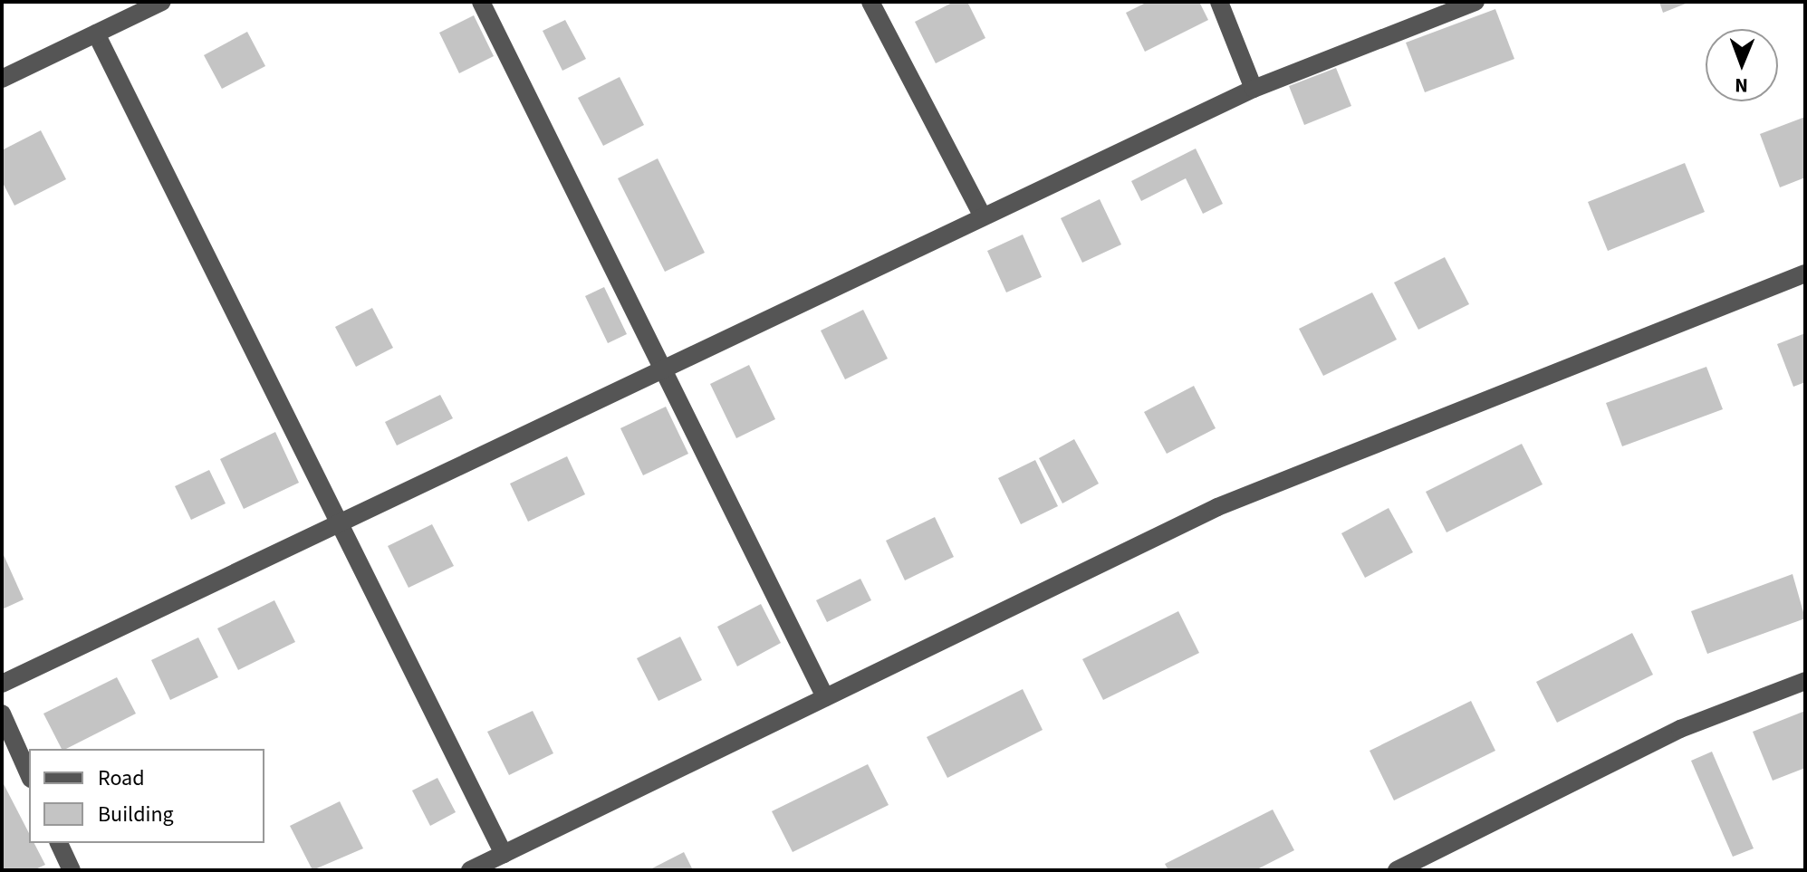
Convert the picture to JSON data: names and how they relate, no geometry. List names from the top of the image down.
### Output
{
  "legend": ["Road", "Building"],
  "north": "bottom"
}
